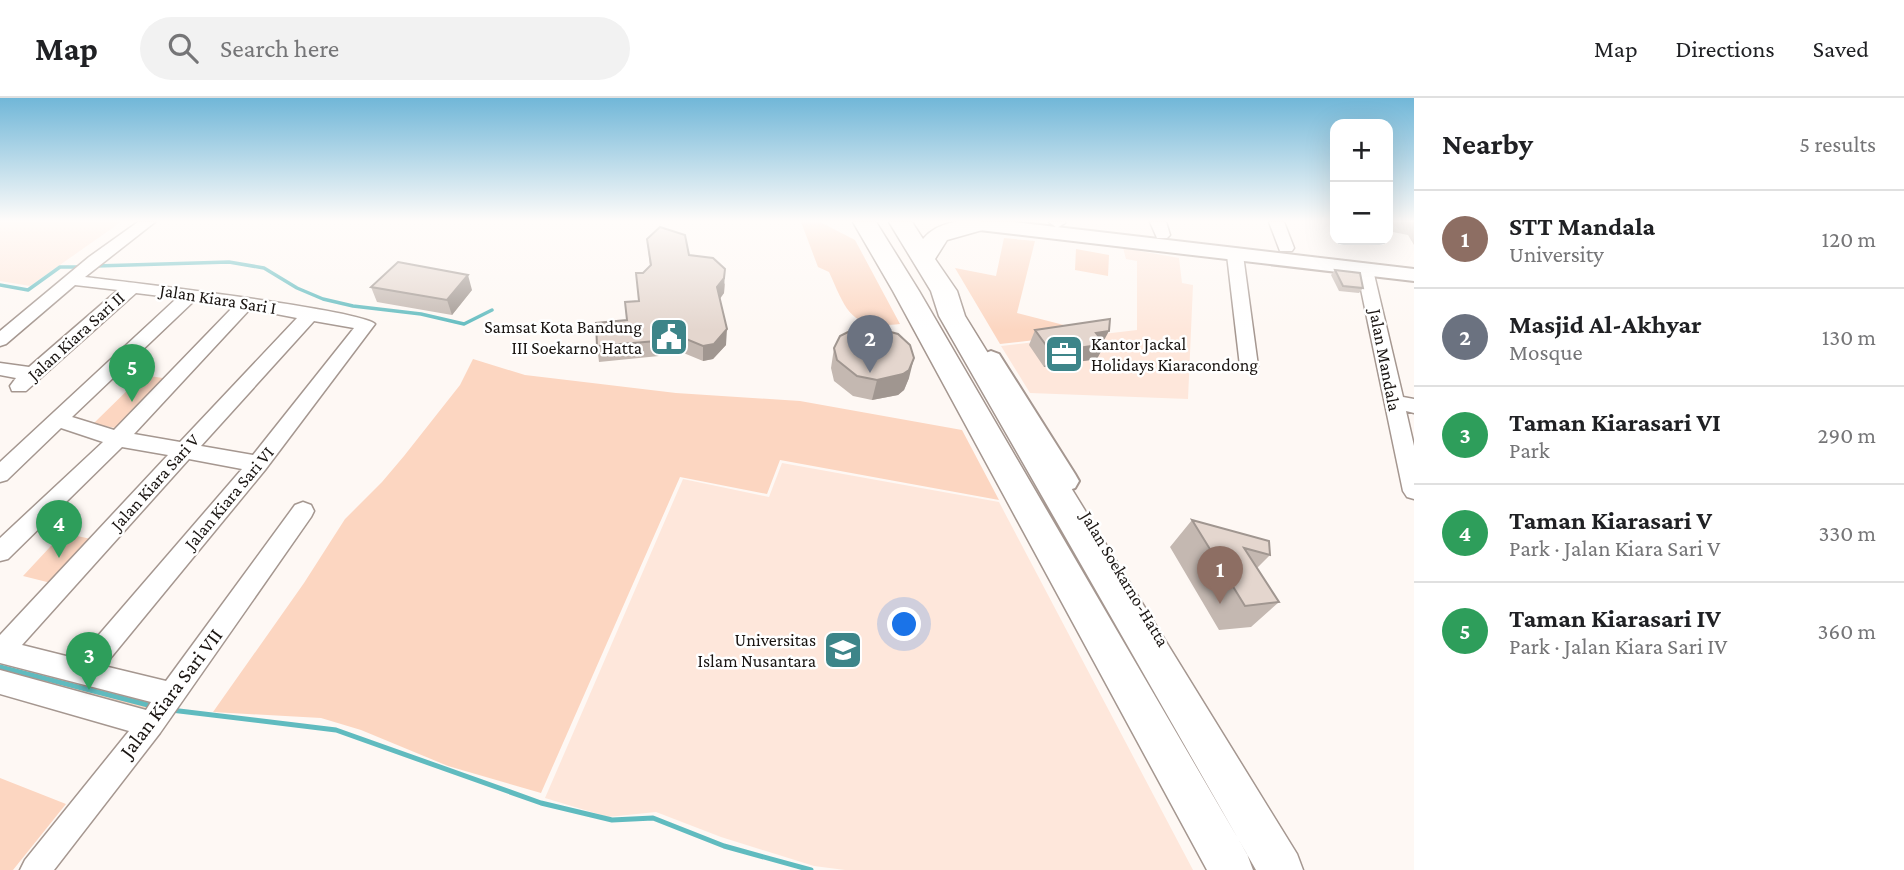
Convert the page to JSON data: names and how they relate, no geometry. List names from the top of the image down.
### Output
{
  "streets": {
    "highway": ["Jalan Soekarno-Hatta"],
    "street": [
      "Jalan Kiara Sari I",
      "Jalan Kiara Sari II",
      "Jalan Mandala",
      "Jalan Kiara Sari V",
      "Jalan Kiara Sari VI",
      "Jalan Kiara Sari VII"
    ]
  },
  "crossings": [
    ["Jalan Kiara Sari I", "Jalan Kiara Sari II"],
    ["Jalan Kiara Sari I", "Jalan Kiara Sari V"],
    ["Jalan Kiara Sari I", "Jalan Kiara Sari VI"]
  ],
  "places": {
    "public building": ["Samsat Kota Bandung III Soekarno Hatta"],
    "office": ["Kantor Jackal Holidays Kiaracondong"],
    "school or university": ["Universitas Islam Nusantara"]
  },
  "page": {
    "header": "Map",
    "search": "Search here",
    "nav": ["Map", "Directions", "Saved"],
    "heading": ["Nearby", "5 results"],
    "map_buttons": ["+", "−"],
    "list": [
      {
        "mark": "1",
        "name": "STT Mandala",
        "note": "University",
        "value": "120 m"
      },
      {
        "mark": "2",
        "name": "Masjid Al-Akhyar",
        "note": "Mosque",
        "value": "130 m"
      },
      {
        "mark": "3",
        "name": "Taman Kiarasari VI",
        "note": "Park",
        "value": "290 m"
      },
      {
        "mark": "4",
        "name": "Taman Kiarasari V",
        "note": "Park · Jalan Kiara Sari V",
        "value": "330 m"
      },
      {
        "mark": "5",
        "name": "Taman Kiarasari IV",
        "note": "Park · Jalan Kiara Sari IV",
        "value": "360 m"
      }
    ],
    "pins": [
      "2",
      "5",
      "4",
      "1",
      "3"
    ]
  }
}
